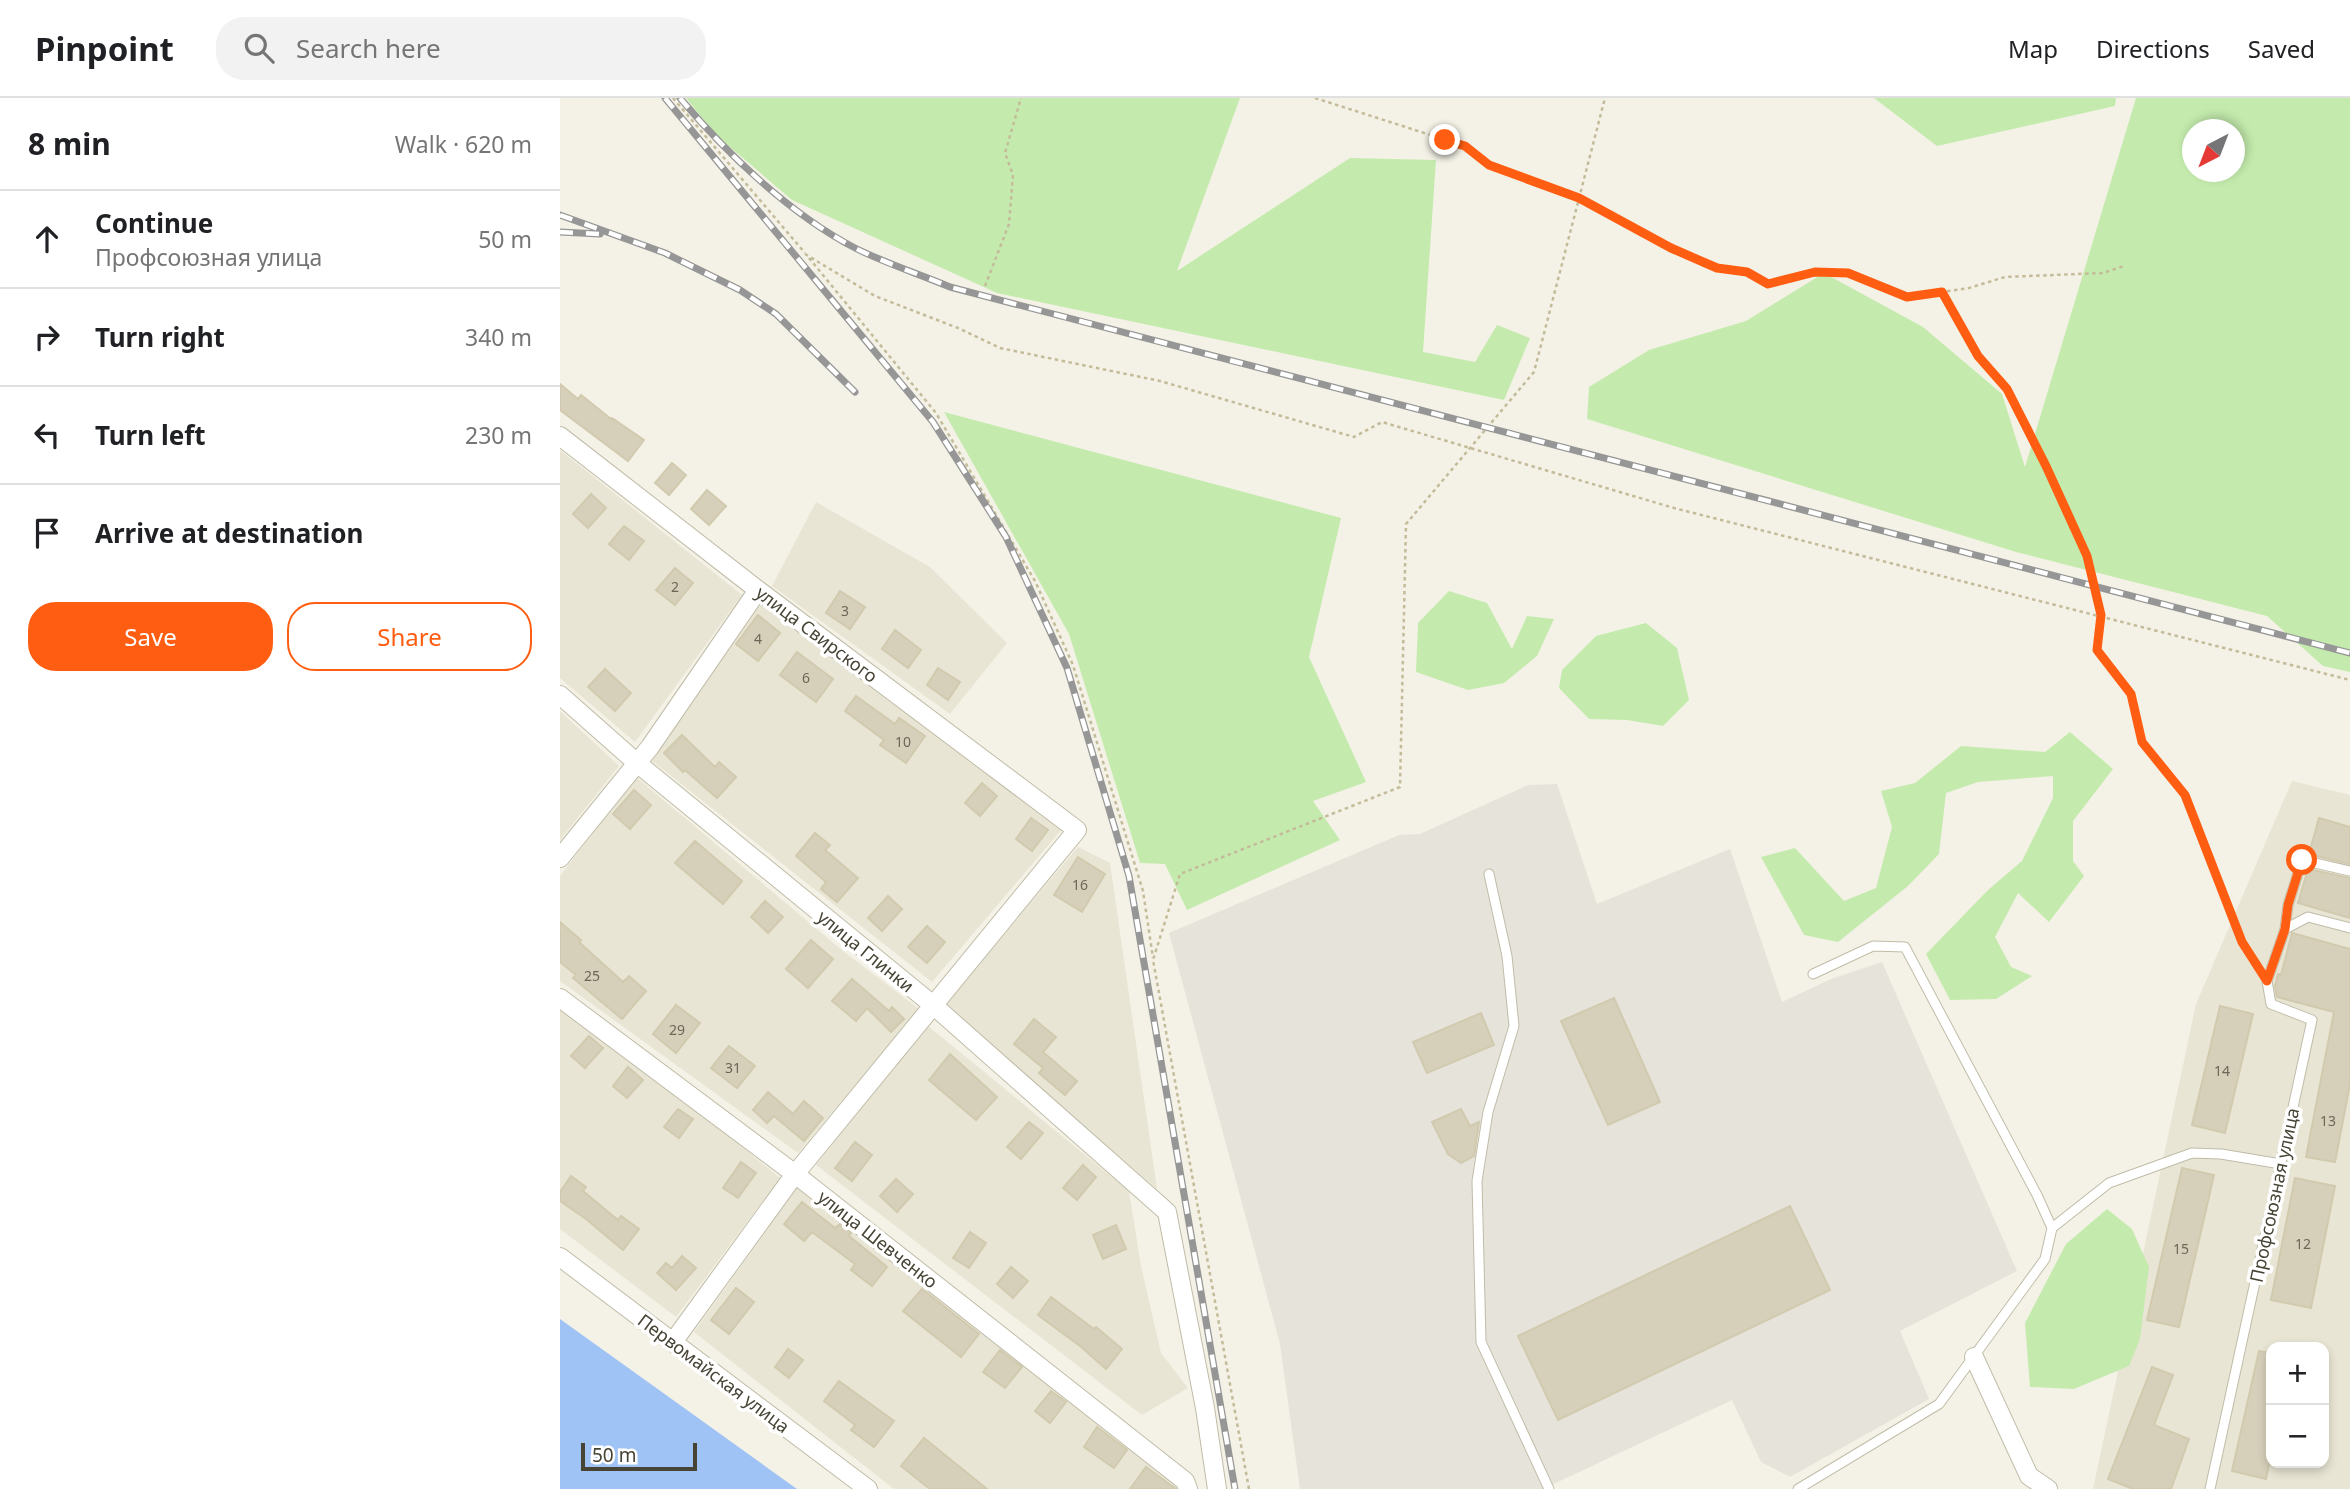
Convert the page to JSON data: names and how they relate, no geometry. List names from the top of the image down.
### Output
{
  "streets": {
    "street": [
      "улица Свирского",
      "улица Глинки",
      "улица Шевченко",
      "Первомайская улица"
    ],
    "lane": ["Профсоюзная улица"]
  },
  "crossings": [
    ["улица Свирского", "улица Глинки"]
  ],
  "house_numbers": [
    "2",
    "3",
    "4",
    "6",
    "10",
    "16",
    "25",
    "29",
    "31",
    "14",
    "13",
    "12",
    "15"
  ],
  "scale_bar": "50 m",
  "north": "bottom left",
  "page": {
    "header": "Pinpoint",
    "search": "Search here",
    "nav": ["Map", "Directions", "Saved"],
    "heading": ["8 min", "Walk · 620 m"],
    "list": [
      ["Continue", "Профсоюзная улица", "50 m"],
      ["Turn right", "340 m"],
      ["Turn left", "230 m"],
      "Arrive at destination"
    ],
    "buttons": ["Save", "Share"],
    "map_buttons": ["+", "−"],
    "scale": "50 m"
  }
}
